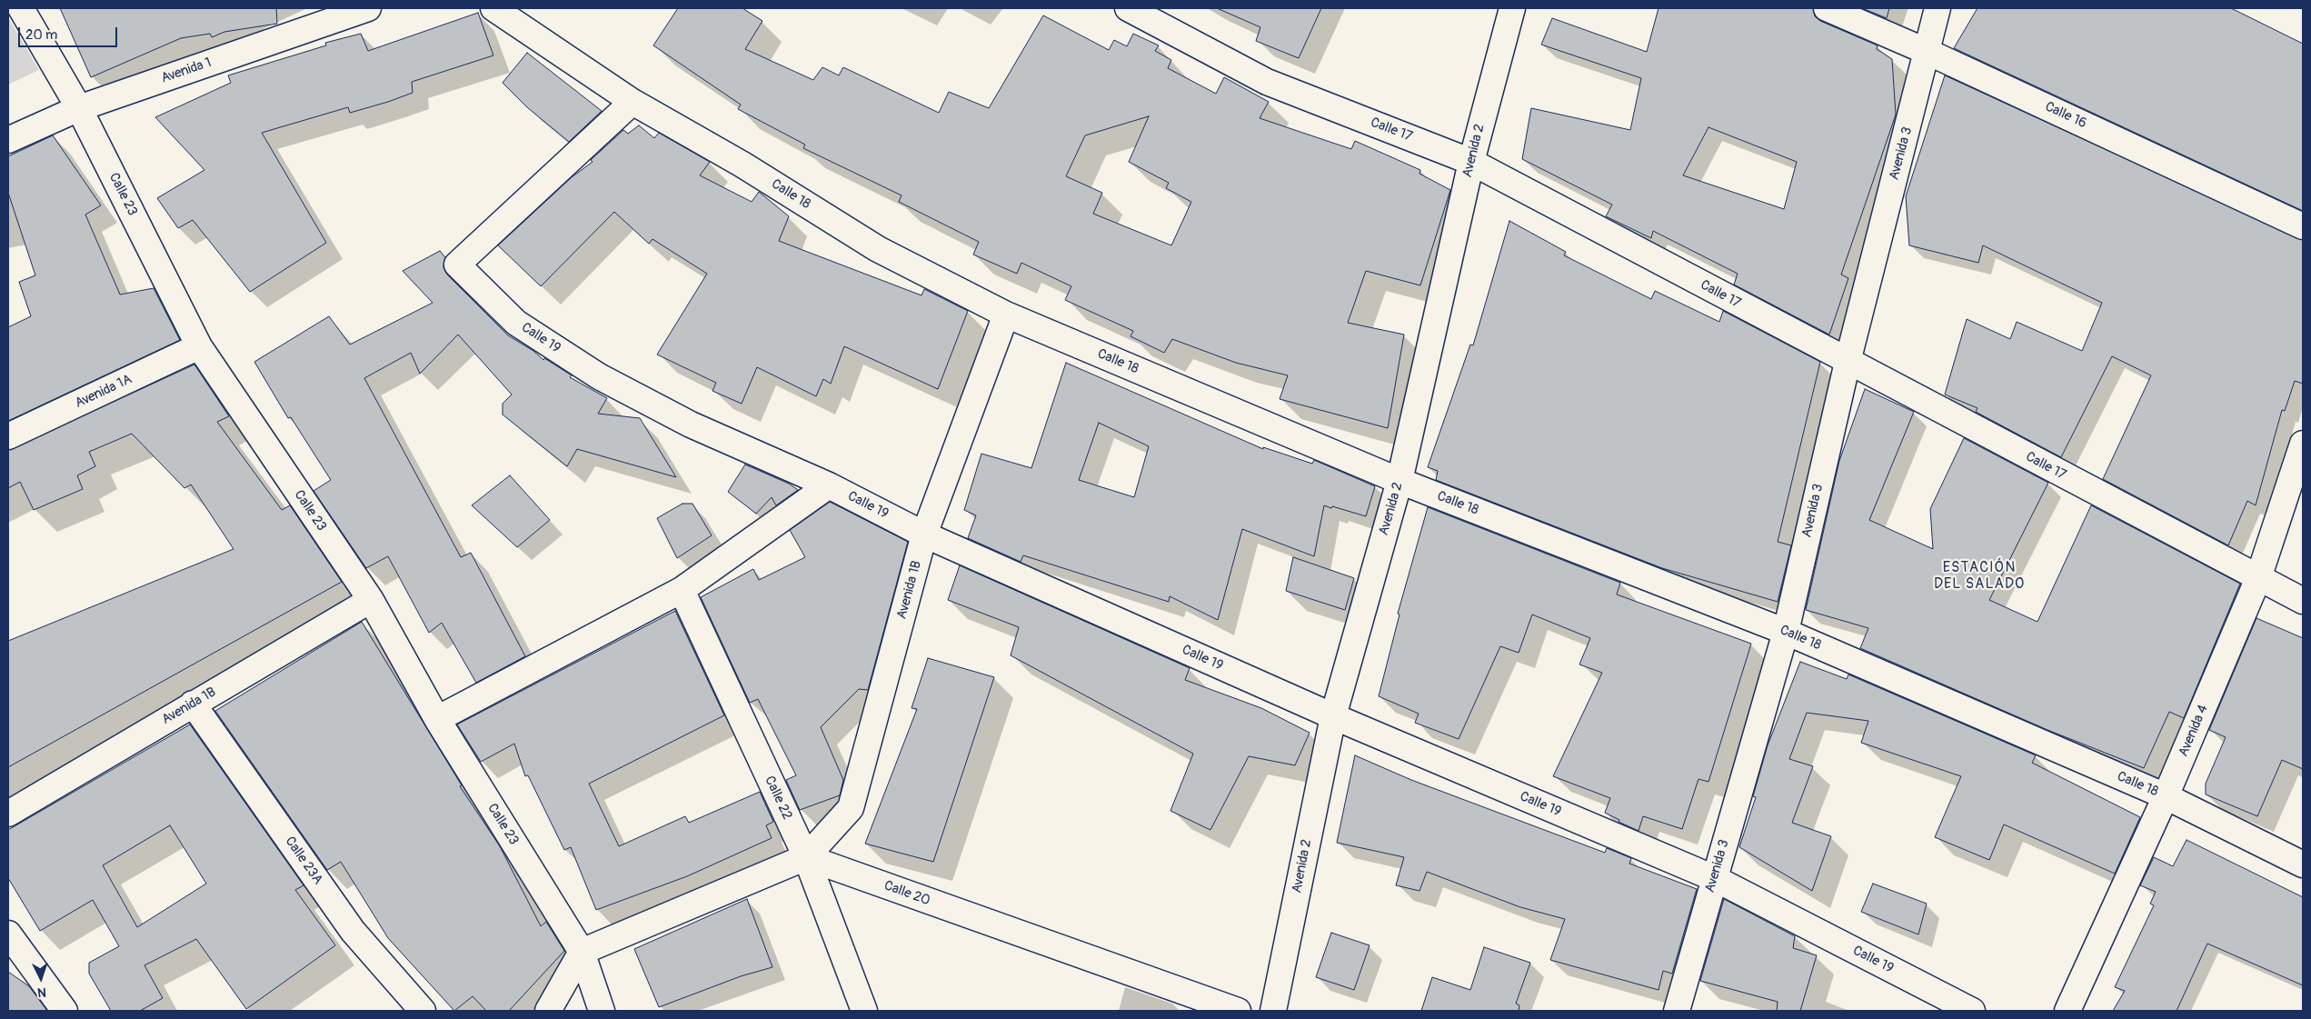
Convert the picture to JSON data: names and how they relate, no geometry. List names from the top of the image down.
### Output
{
  "streets": {
    "street": [
      "Avenida 1",
      "Calle 16",
      "Calle 17",
      "Avenida 2",
      "Avenida 3",
      "Calle 23",
      "Calle 18",
      "Calle 19",
      "Avenida 1A",
      "Avenida 1B",
      "Avenida 4",
      "Calle 22",
      "Calle 23A",
      "Calle 20"
    ]
  },
  "crossings": [
    ["Avenida 1", "Calle 23"],
    ["Calle 16", "Avenida 3"],
    ["Calle 17", "Avenida 2"],
    ["Calle 17", "Avenida 3"],
    ["Calle 17", "Avenida 4"],
    ["Avenida 2", "Calle 18"],
    ["Avenida 2", "Calle 19"],
    ["Avenida 3", "Calle 18"],
    ["Avenida 3", "Calle 19"],
    ["Calle 23", "Avenida 1A"],
    ["Calle 23", "Avenida 1B"],
    ["Calle 18", "Calle 19"],
    ["Calle 18", "Avenida 1B"],
    ["Calle 18", "Avenida 4"],
    ["Calle 19", "Avenida 1B"],
    ["Avenida 1B", "Calle 22"],
    ["Avenida 1B", "Calle 23A"],
    ["Avenida 1B", "Calle 20"],
    ["Calle 22", "Calle 20"]
  ],
  "districts": ["ESTACIÓN DEL SALADO"],
  "scale_bar": "20 m",
  "north": "bottom"
}
